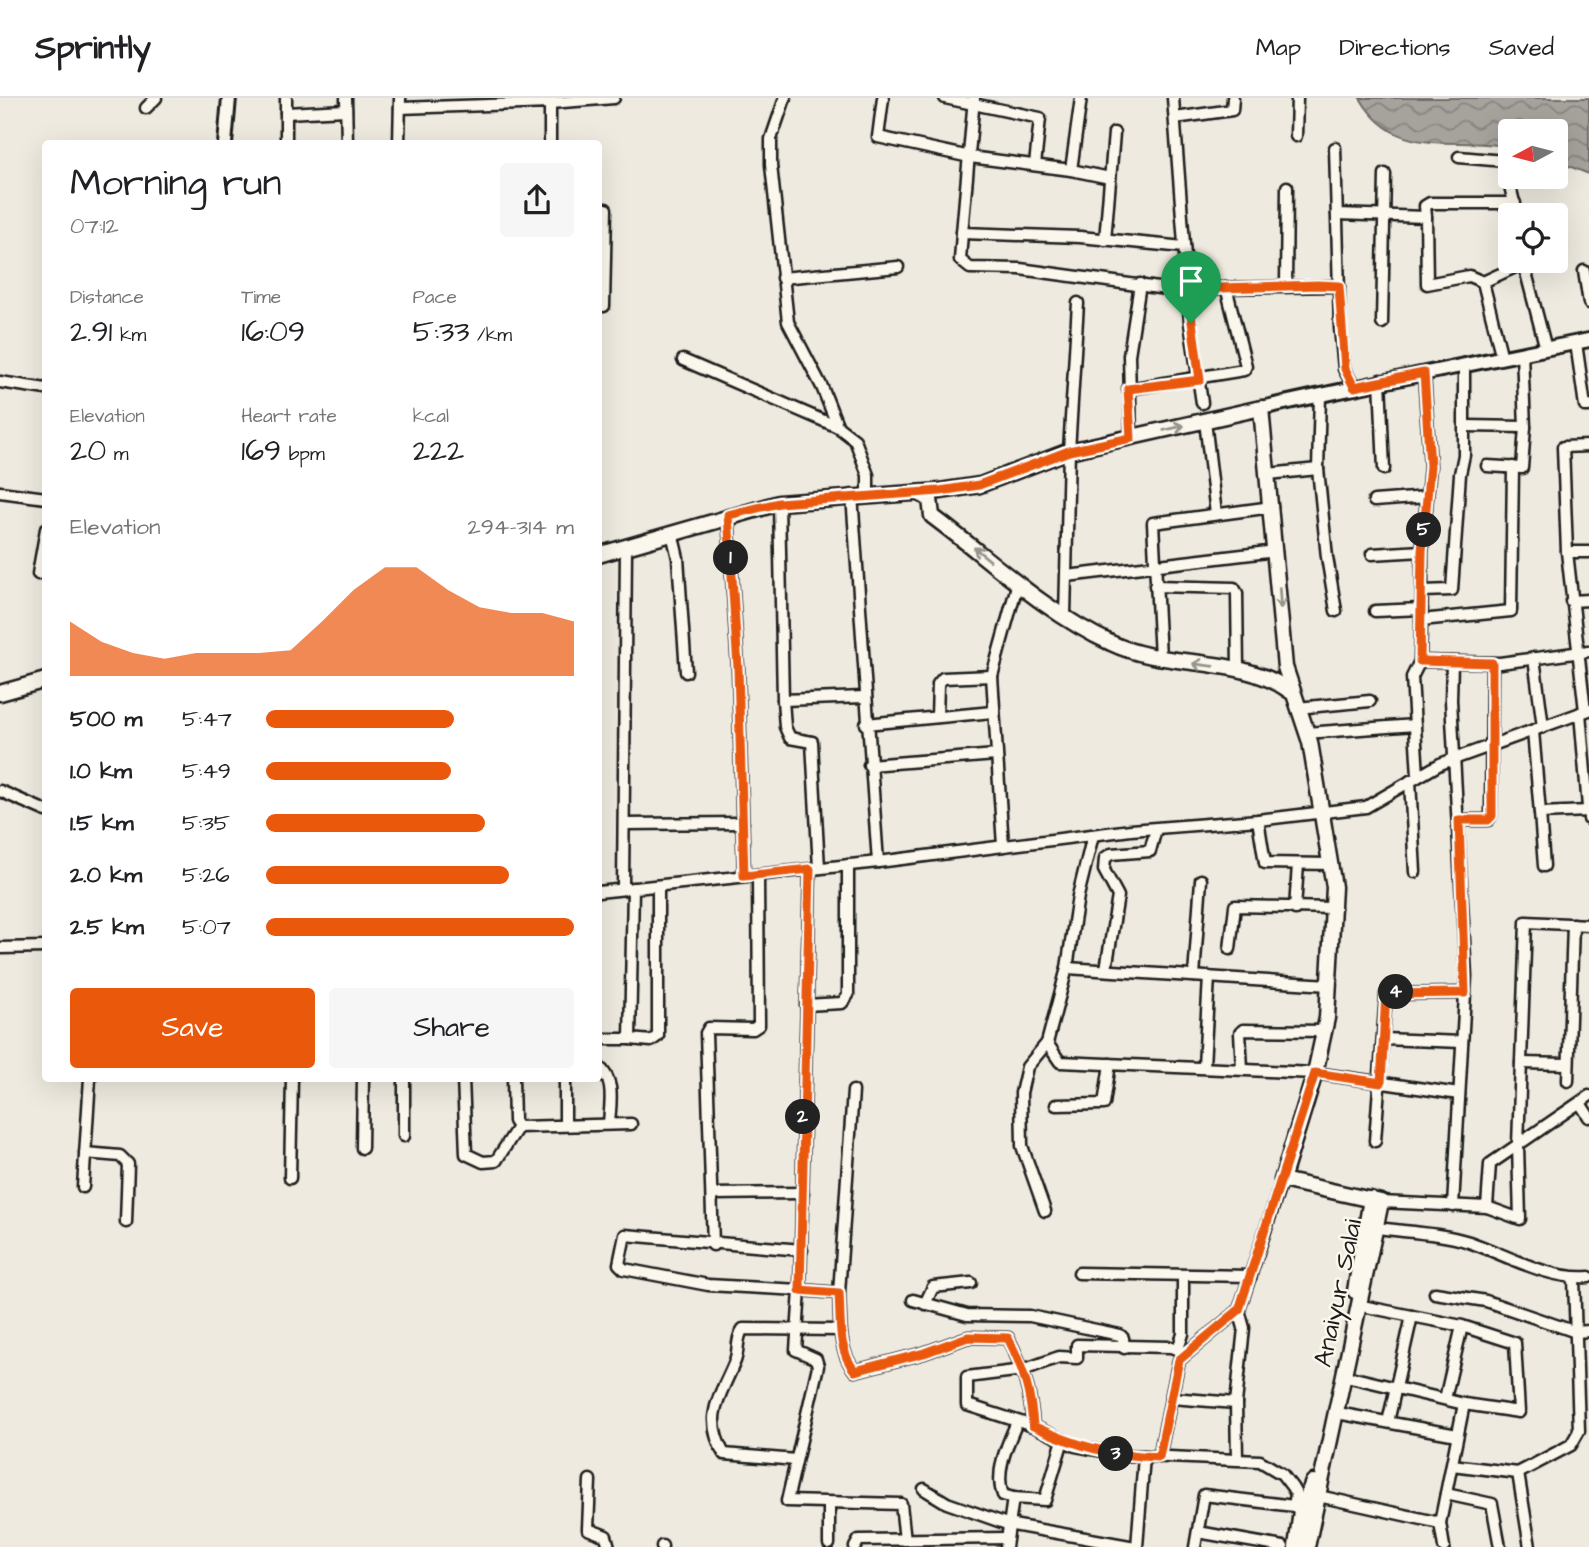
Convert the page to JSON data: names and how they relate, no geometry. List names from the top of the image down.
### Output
{
  "streets": {
    "main road": ["Anaiyur Salai"]
  },
  "north": "left",
  "page": {
    "header": "Sprintly",
    "nav": ["Map", "Directions", "Saved"],
    "heading": ["Morning run", "07:12"],
    "stats": [
      ["Distance", "2.91 km"],
      ["Time", "16:09"],
      ["Pace", "5:33 /km"],
      ["Elevation", "20 m"],
      ["Heart rate", "169 bpm"],
      ["kcal", "222"]
    ],
    "chart": ["Elevation", "294–314 m"],
    "pins": [
      "5",
      "1",
      "4",
      "2",
      "3"
    ],
    "list": [
      {
        "name": "500 m",
        "note": "5:47"
      },
      {
        "name": "1.0 km",
        "note": "5:49"
      },
      {
        "name": "1.5 km",
        "note": "5:35"
      },
      {
        "name": "2.0 km",
        "note": "5:26"
      },
      {
        "name": "2.5 km",
        "note": "5:07"
      }
    ],
    "buttons": ["Save", "Share"]
  }
}
